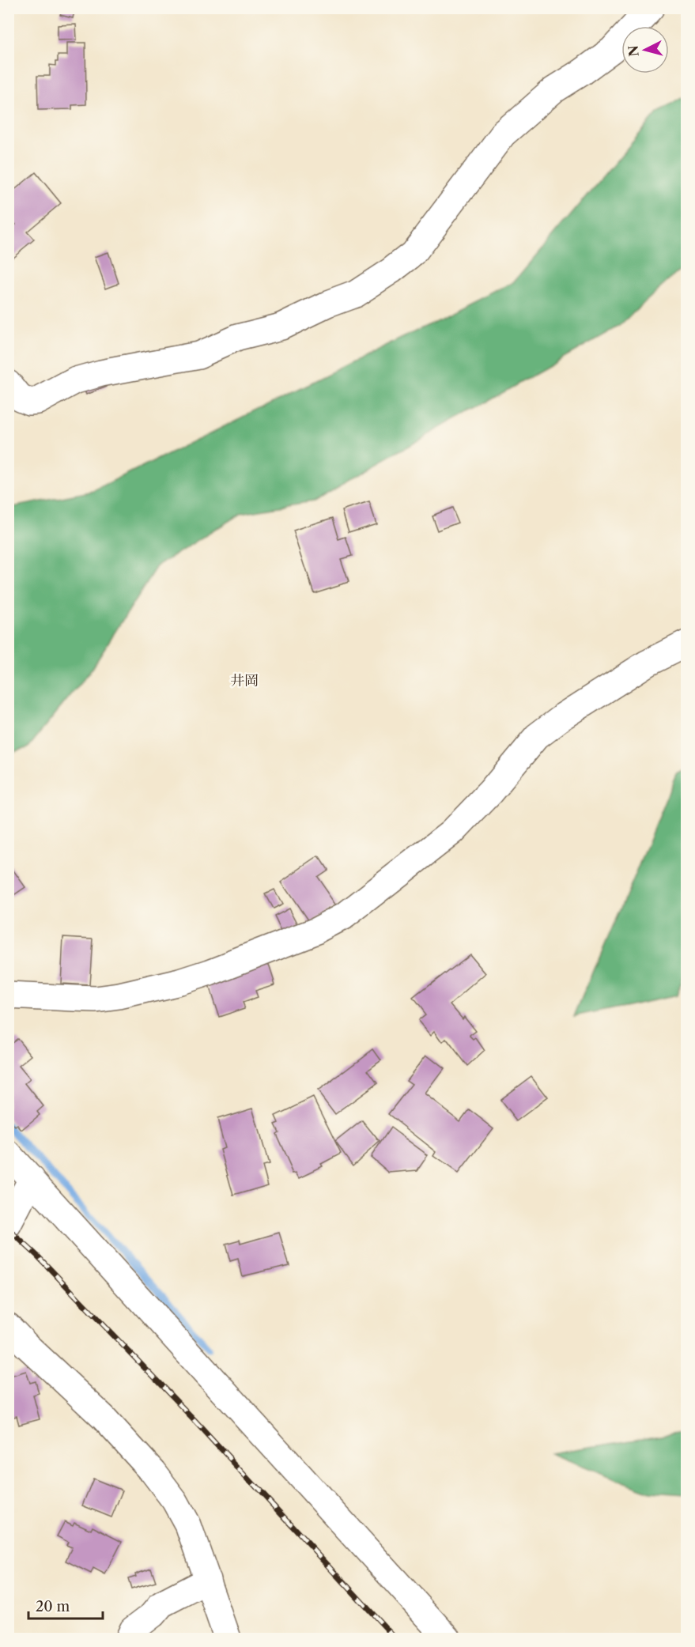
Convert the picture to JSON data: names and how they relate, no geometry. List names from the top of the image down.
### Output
{
  "districts": ["井岡"],
  "scale_bar": "20 m",
  "north": "left"
}
